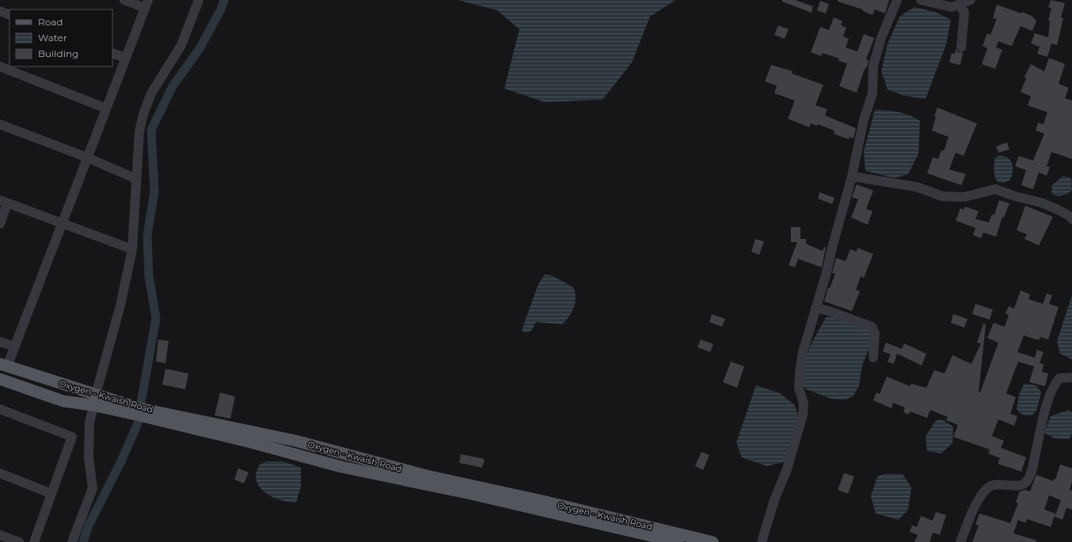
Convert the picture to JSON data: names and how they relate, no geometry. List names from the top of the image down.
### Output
{
  "streets": {
    "main road": ["Oxygen - Kwaish Road"]
  },
  "legend": ["Road", "Water", "Building"]
}
